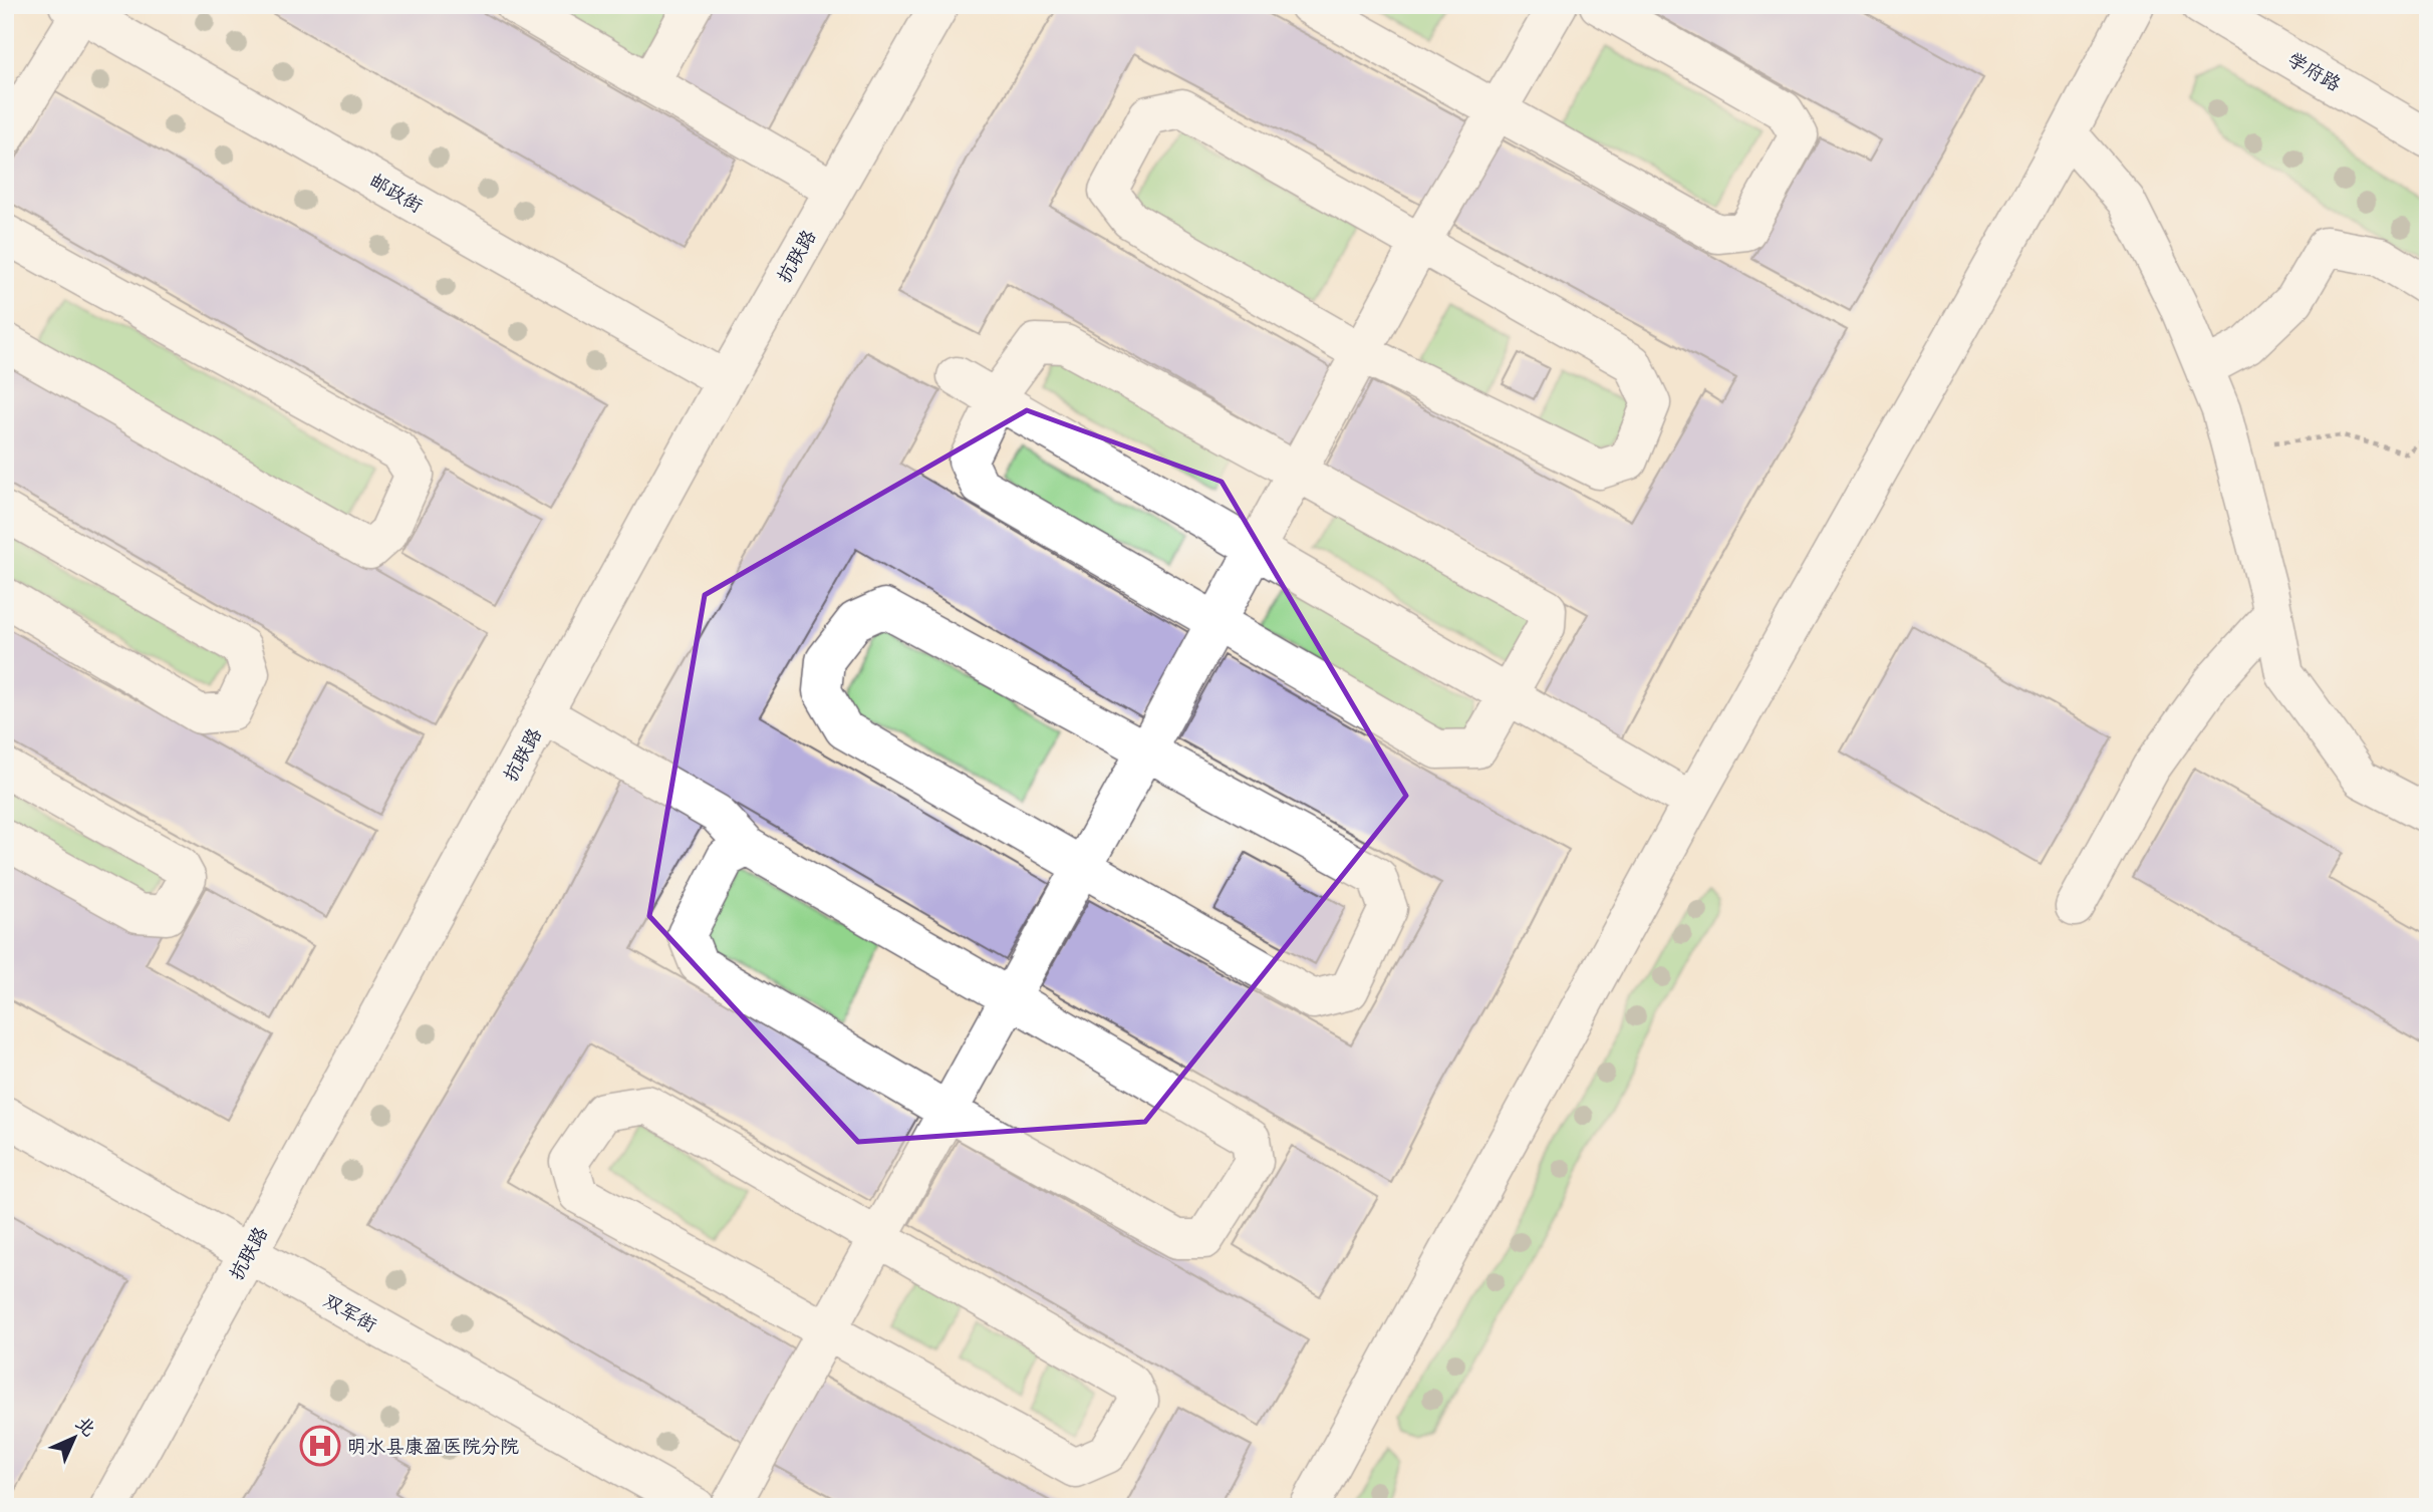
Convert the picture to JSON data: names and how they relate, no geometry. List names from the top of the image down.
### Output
{
  "streets": {
    "street": [
      "学府路",
      "邮政街",
      "抗联路",
      "双军街"
    ]
  },
  "crossings": [
    ["邮政街", "抗联路"],
    ["抗联路", "双军街"]
  ],
  "places": {
    "hospital": ["明水县康盈医院分院"]
  },
  "north": "top right"
}
